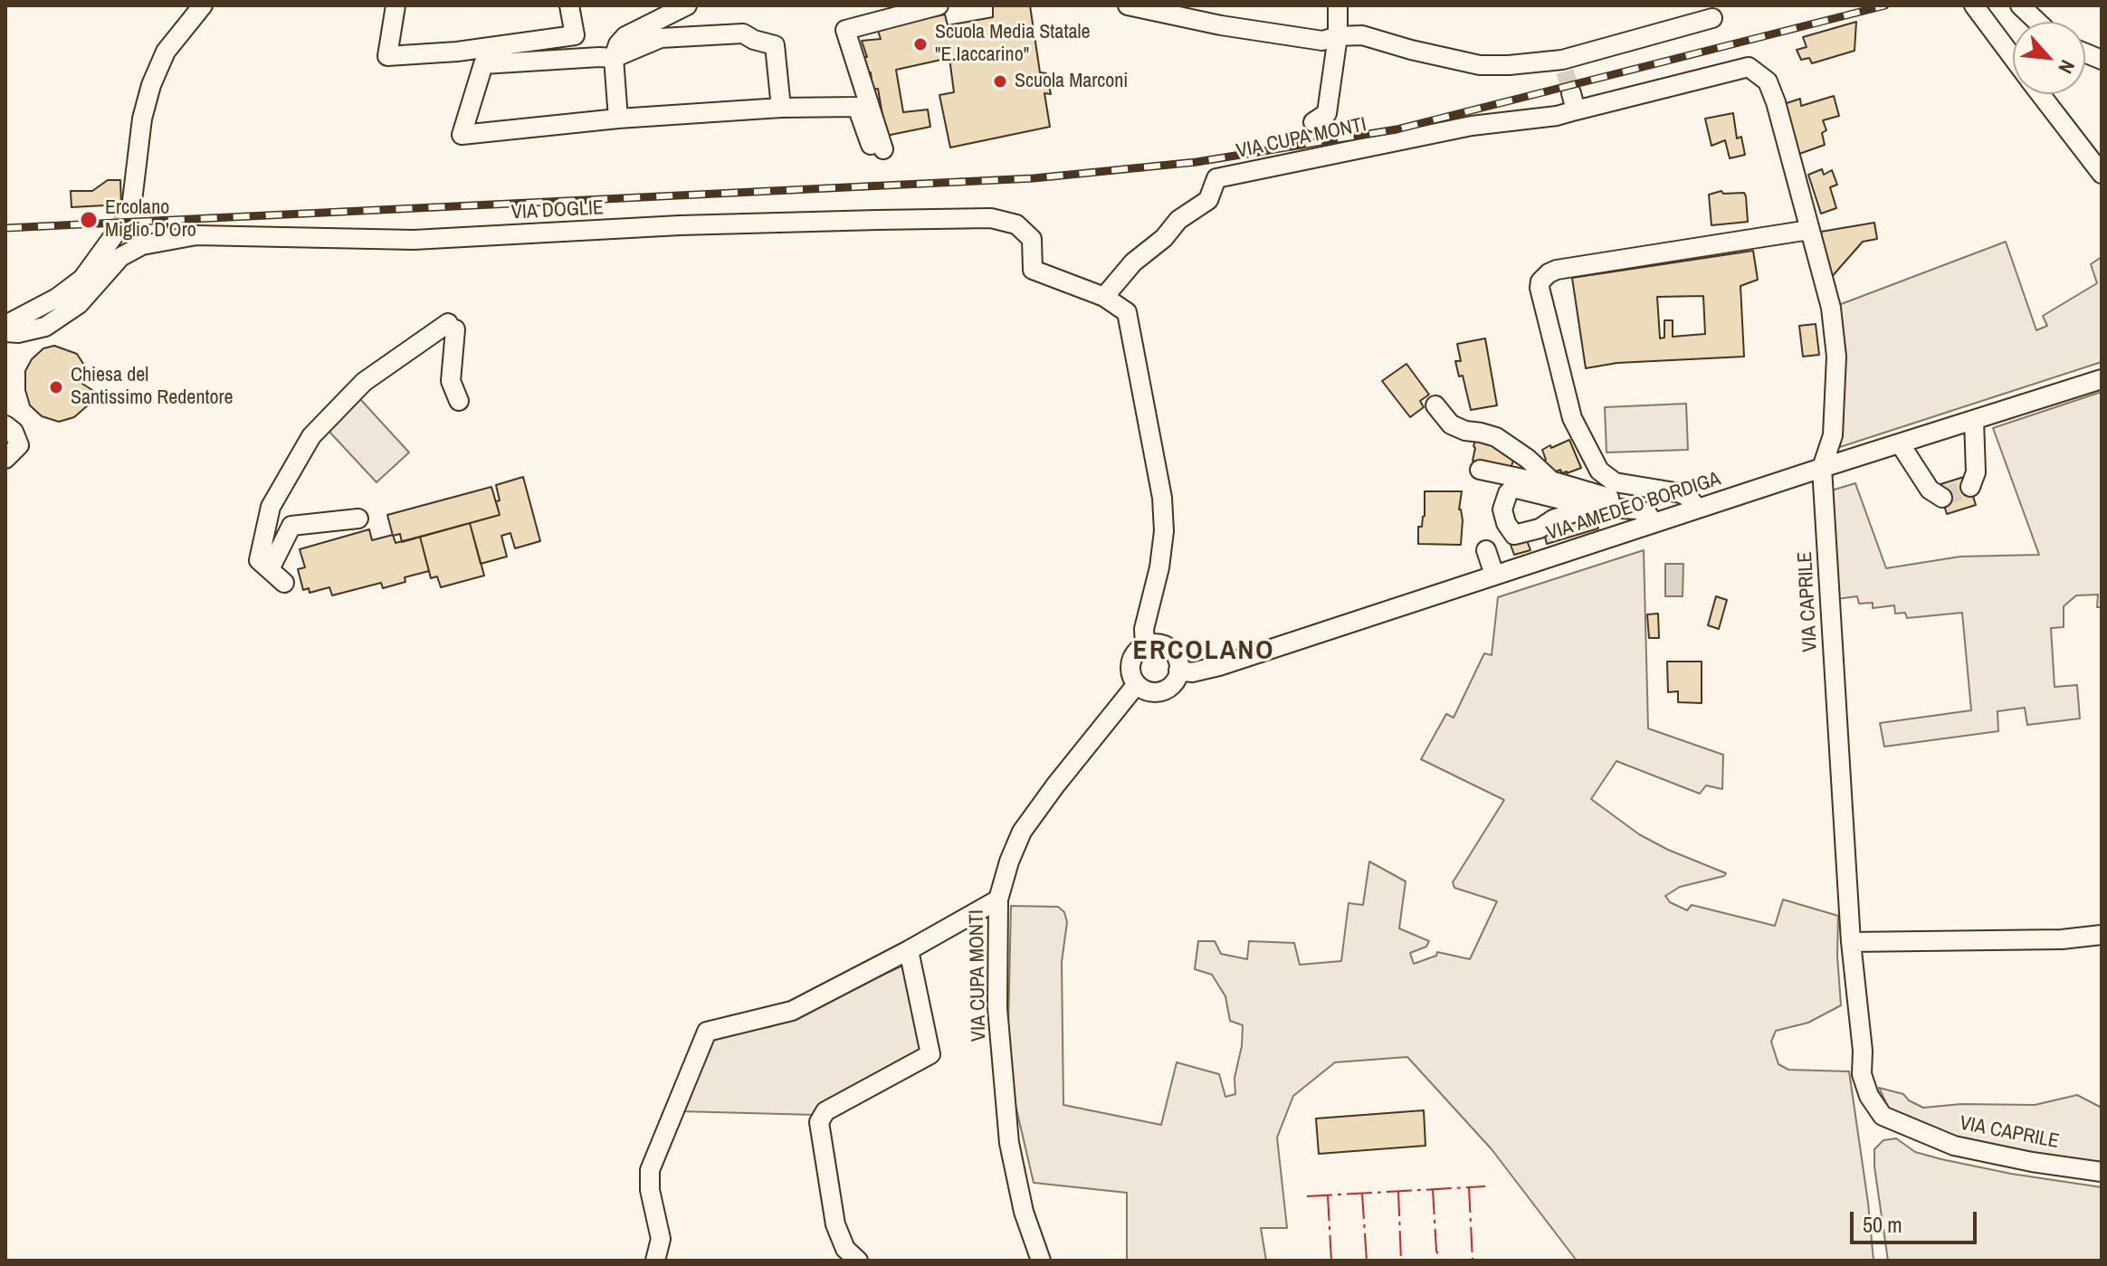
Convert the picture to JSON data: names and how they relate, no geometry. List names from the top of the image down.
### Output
{
  "streets": {
    "street": [
      "VIA CUPA MONTI",
      "VIA DOGLIE",
      "VIA AMEDEO BORDIGA",
      "VIA CAPRILE"
    ]
  },
  "crossings": [
    ["VIA CUPA MONTI", "VIA DOGLIE"],
    ["VIA CUPA MONTI", "VIA AMEDEO BORDIGA"],
    ["VIA CUPA MONTI", "VIA CAPRILE"],
    ["VIA AMEDEO BORDIGA", "VIA CAPRILE"]
  ],
  "districts": ["ERCOLANO"],
  "places": [
    "Scuola Media Statale \"E.Iaccarino\"",
    "Scuola Marconi",
    "Ercolano Miglio D'Oro",
    "Chiesa del Santissimo Redentore"
  ],
  "scale_bar": "50 m",
  "north": "bottom right"
}
